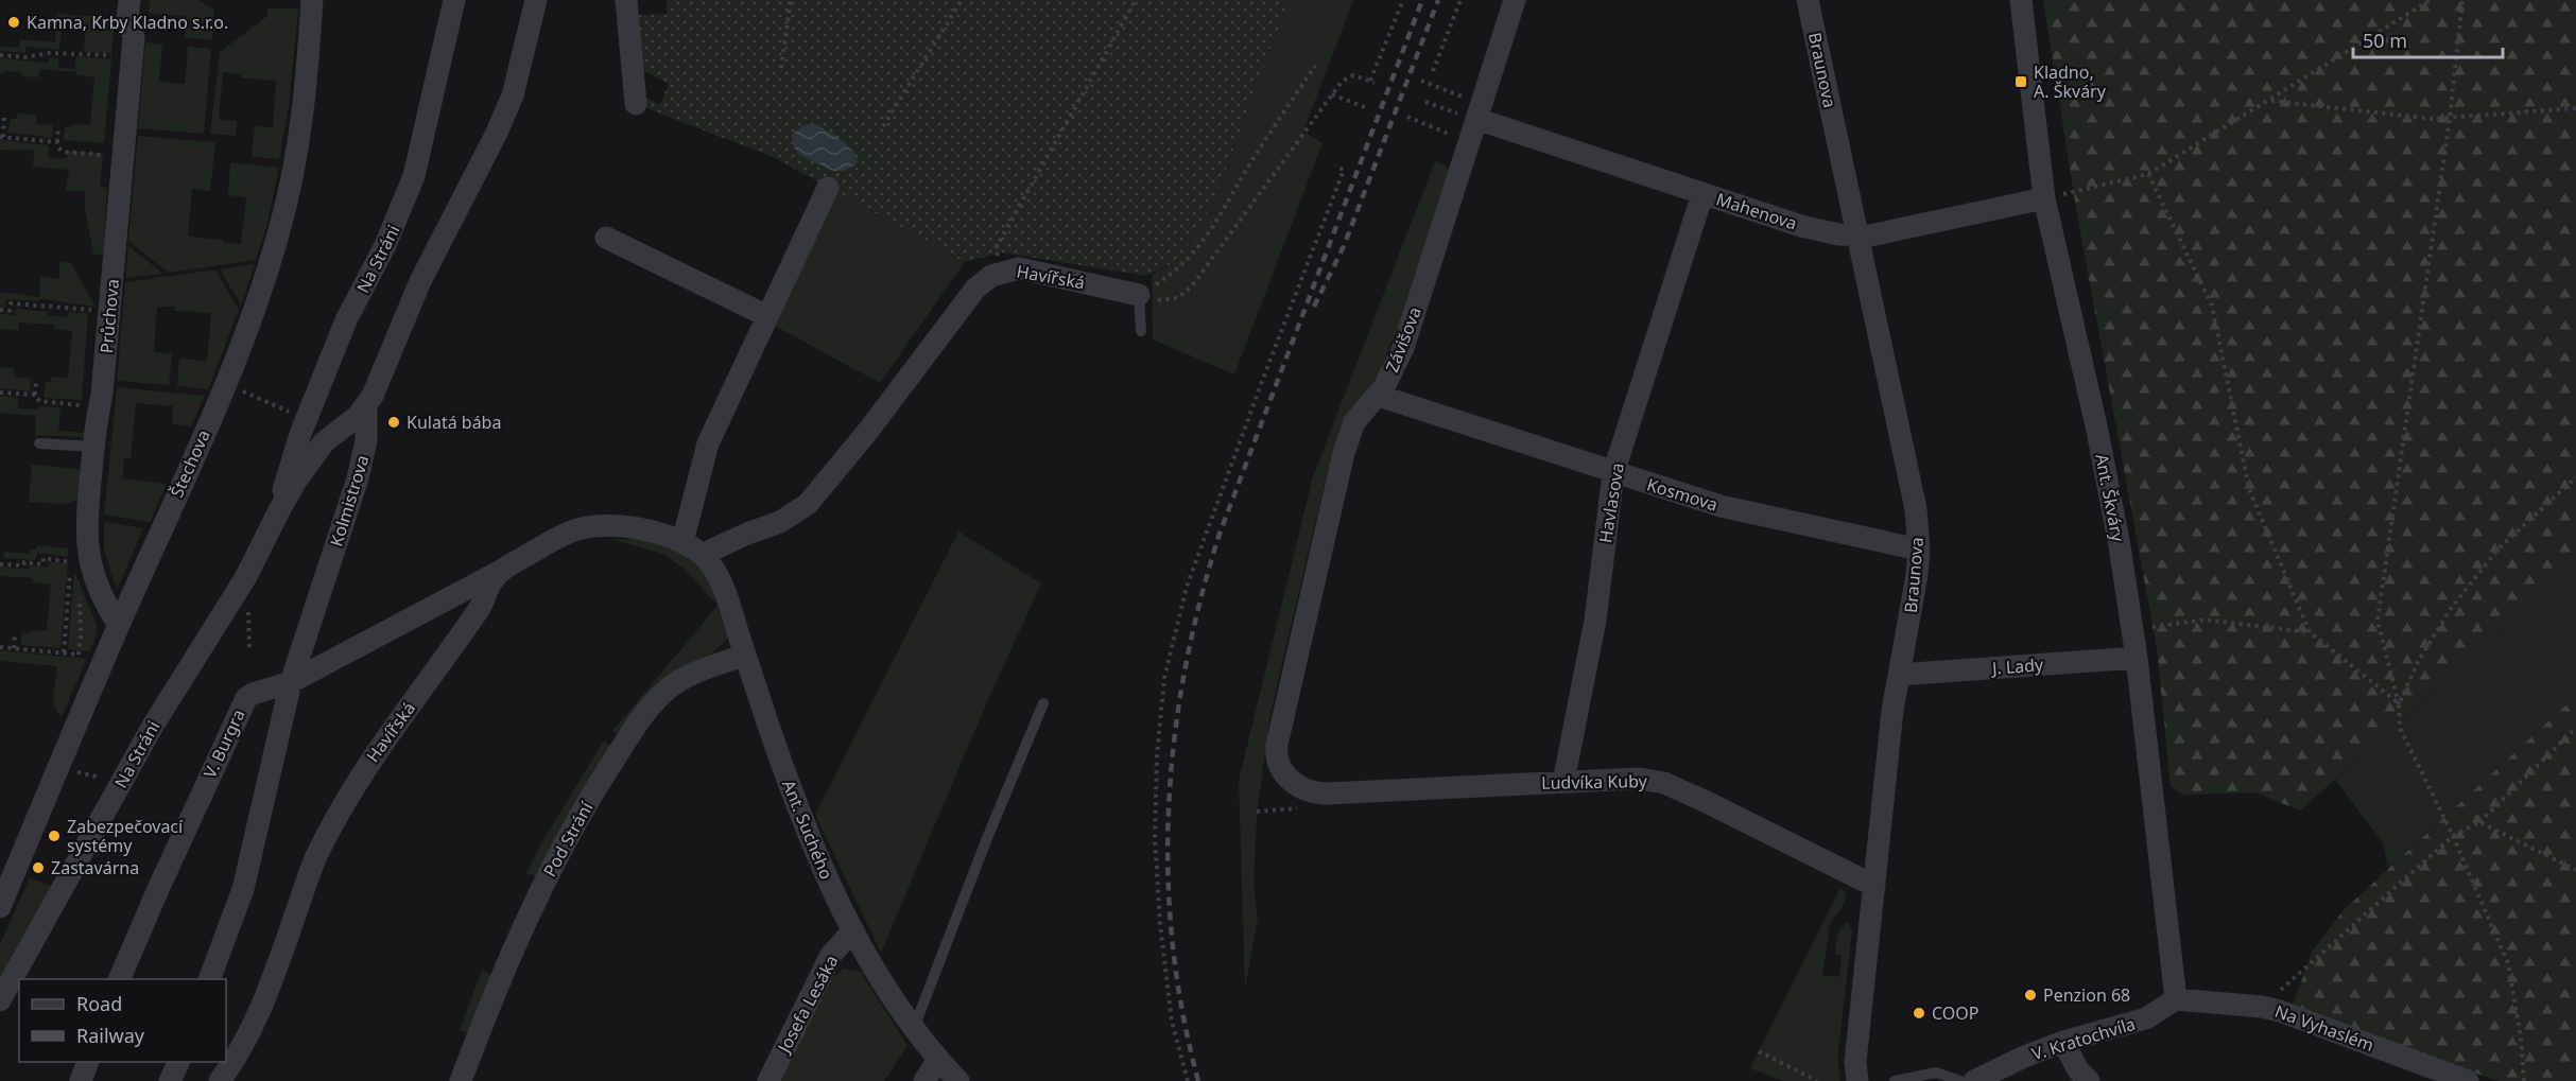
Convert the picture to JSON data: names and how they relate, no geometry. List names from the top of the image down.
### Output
{
  "streets": {
    "street": [
      "Braunova",
      "Mahenova",
      "Na Stráni",
      "Havířská",
      "Průchova",
      "Závišova",
      "Štechova",
      "Kosmova",
      "Ant. Škváry",
      "Kolmistrova",
      "Havlasova",
      "J. Lady",
      "V. Burgra",
      "Ludvíka Kuby",
      "Ant. Suchého",
      "Pod Strání",
      "Josefa Lesáka",
      "Na Vyhaslém",
      "V. Kratochvíla"
    ]
  },
  "crossings": [
    ["Braunova", "Mahenova"],
    ["Braunova", "Kosmova"],
    ["Braunova", "J. Lady"],
    ["Braunova", "Ludvíka Kuby"],
    ["Mahenova", "Závišova"],
    ["Mahenova", "Ant. Škváry"],
    ["Mahenova", "Havlasova"],
    ["Na Stráni", "Kolmistrova"],
    ["Havířská", "V. Burgra"],
    ["Havířská", "Ant. Suchého"],
    ["Průchova", "Štechova"],
    ["Závišova", "Kosmova"],
    ["Závišova", "Ludvíka Kuby"],
    ["Kosmova", "Havlasova"],
    ["Ant. Škváry", "J. Lady"],
    ["Ant. Škváry", "Na Vyhaslém"],
    ["Ant. Škváry", "V. Kratochvíla"],
    ["Kolmistrova", "V. Burgra"],
    ["Havlasova", "Ludvíka Kuby"],
    ["Ant. Suchého", "Pod Strání"],
    ["Ant. Suchého", "Josefa Lesáka"],
    ["Na Vyhaslém", "V. Kratochvíla"]
  ],
  "places": {
    "other": [
      "Kamna, Krby Kladno s.r.o.",
      "Kulatá bába",
      "Zabezpečovací systémy",
      "Zastavárna",
      "Penzion 68",
      "COOP"
    ],
    "transit": ["Kladno, A. Škváry"]
  },
  "legend": ["Road", "Railway"],
  "scale_bar": "50 m"
}
